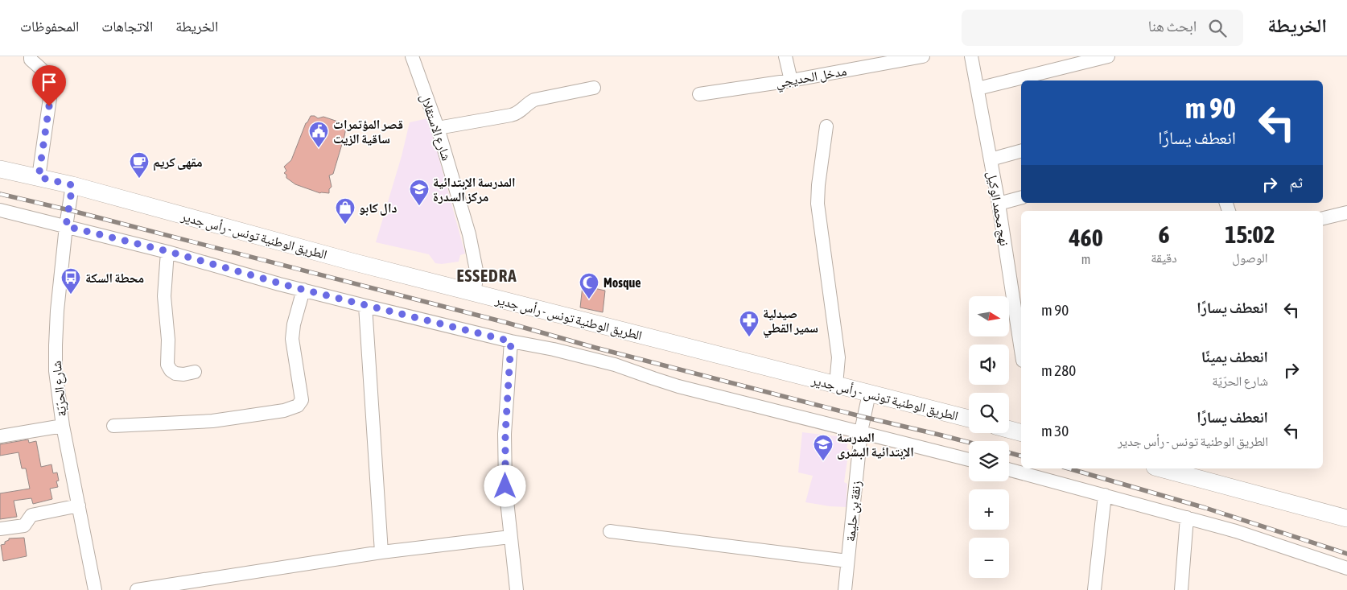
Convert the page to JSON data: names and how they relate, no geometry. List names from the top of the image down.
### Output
{
  "streets": {
    "main road": ["الطريق الوطنية تونس - رأس جدير"],
    "street": [
      "مدخل الحديجي",
      "شارع الاستقلال",
      "نهج محمد الوكيل",
      "شارع الحرّيّة",
      "زنقة بن حليمة"
    ]
  },
  "crossings": [
    ["شارع الاستقلال", "الطريق الوطنية تونس - رأس جدير"],
    ["الطريق الوطنية تونس - رأس جدير", "شارع الحرّيّة"],
    ["الطريق الوطنية تونس - رأس جدير", "زنقة بن حليمة"]
  ],
  "districts": ["ESSEDRA"],
  "places": {
    "public building": ["قصر المؤتمرات ساقية الزيت"],
    "cafe": ["مقهى كريم"],
    "school or university": ["المدرسة الإبتدائية مركز السدرة", "المدرسة الإبتدائية البشرى"],
    "shop": ["دال كابو"],
    "bus stop": ["محطة السكة"],
    "mosque": ["Mosque"],
    "pharmacy": ["صيدلية سمير القطي"]
  },
  "north": "right",
  "page": {
    "header": "الخريطة",
    "search": "ابحث هنا",
    "nav": ["الخريطة", "الاتجاهات", "المحفوظات"],
    "turn": ["90 m", "انعطف يسارًا"],
    "then": "ثم",
    "eta": [
      "15:02",
      "الوصول",
      "6",
      "دقيقة",
      "460",
      "m"
    ],
    "list": [
      {
        "name": "انعطف يسارًا",
        "value": "90 m"
      },
      {
        "name": "انعطف يمينًا",
        "note": "شارع الحرّيّة",
        "value": "280 m"
      },
      {
        "name": "انعطف يسارًا",
        "note": "الطريق الوطنية تونس - رأس جدير",
        "value": "30 m"
      }
    ],
    "map_buttons": ["+", "−"]
  }
}
